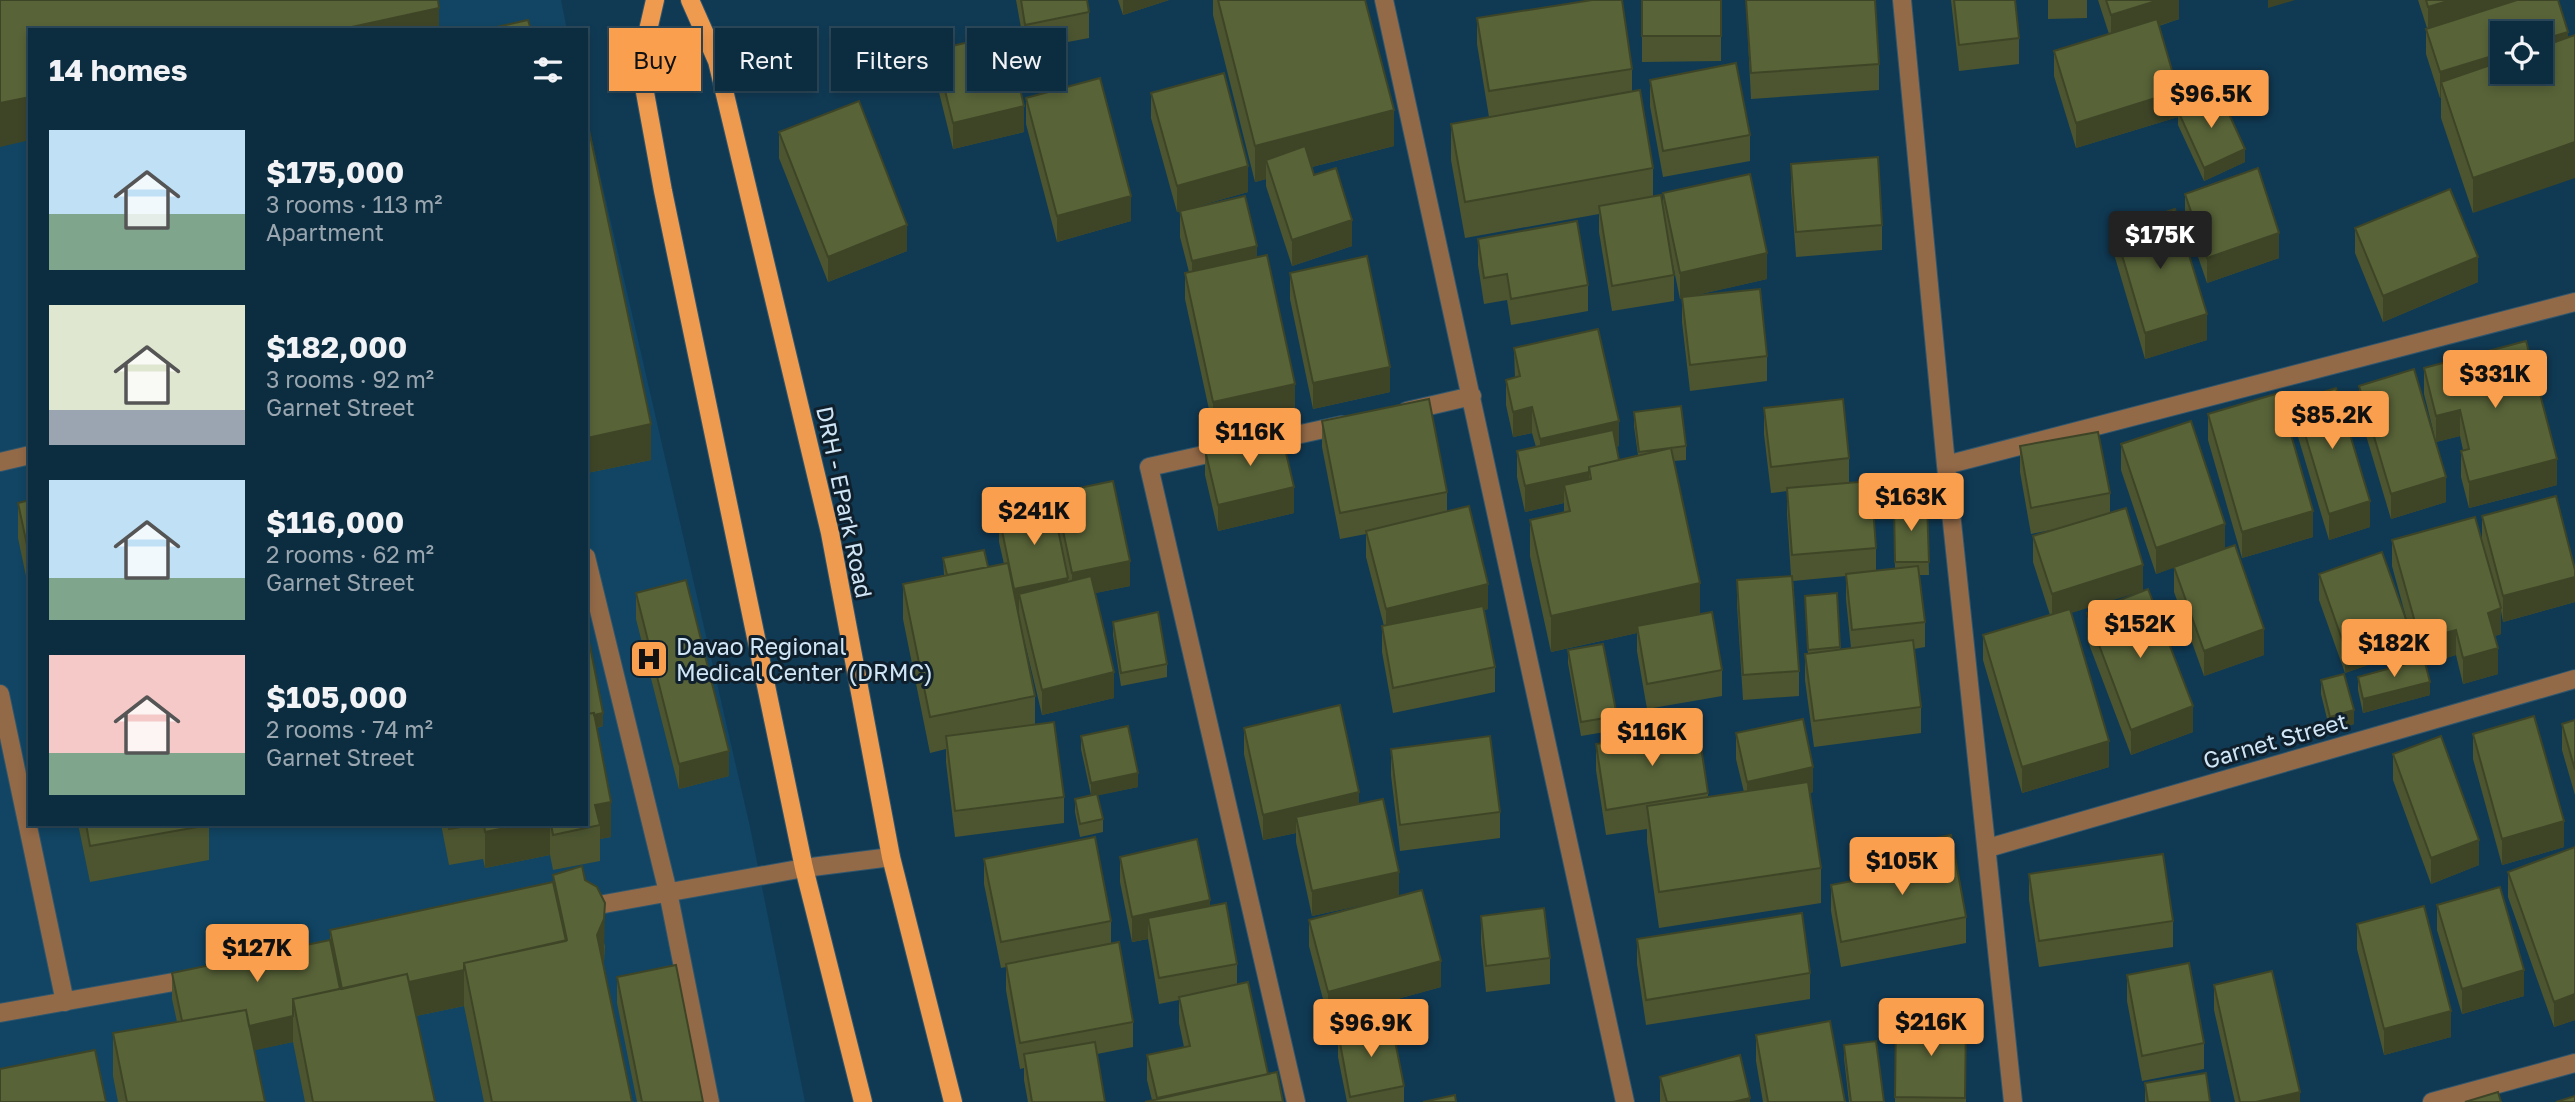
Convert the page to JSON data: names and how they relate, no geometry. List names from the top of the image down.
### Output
{
  "streets": {
    "main road": ["DRH - EPark Road"],
    "street": ["Garnet Street"]
  },
  "places": {
    "hospital": ["Davao Regional Medical Center (DRMC)"]
  },
  "page": {
    "chip": [
      "Buy",
      "Rent",
      "Filters",
      "New"
    ],
    "heading": "14 homes",
    "price": [
      "$96.5K",
      "$175K",
      "$331K",
      "$85.2K",
      "$116K",
      "$163K",
      "$241K",
      "$152K",
      "$182K",
      "$116K",
      "$105K",
      "$127K",
      "$216K",
      "$96.9K"
    ],
    "list": [
      {
        "name": "$175,000",
        "note": "3 rooms · 113 m² · Apartment"
      },
      {
        "name": "$182,000",
        "note": "3 rooms · 92 m² · Garnet Street"
      },
      {
        "name": "$116,000",
        "note": "2 rooms · 62 m² · Garnet Street"
      },
      {
        "name": "$105,000",
        "note": "2 rooms · 74 m² · Garnet Street"
      }
    ]
  }
}
